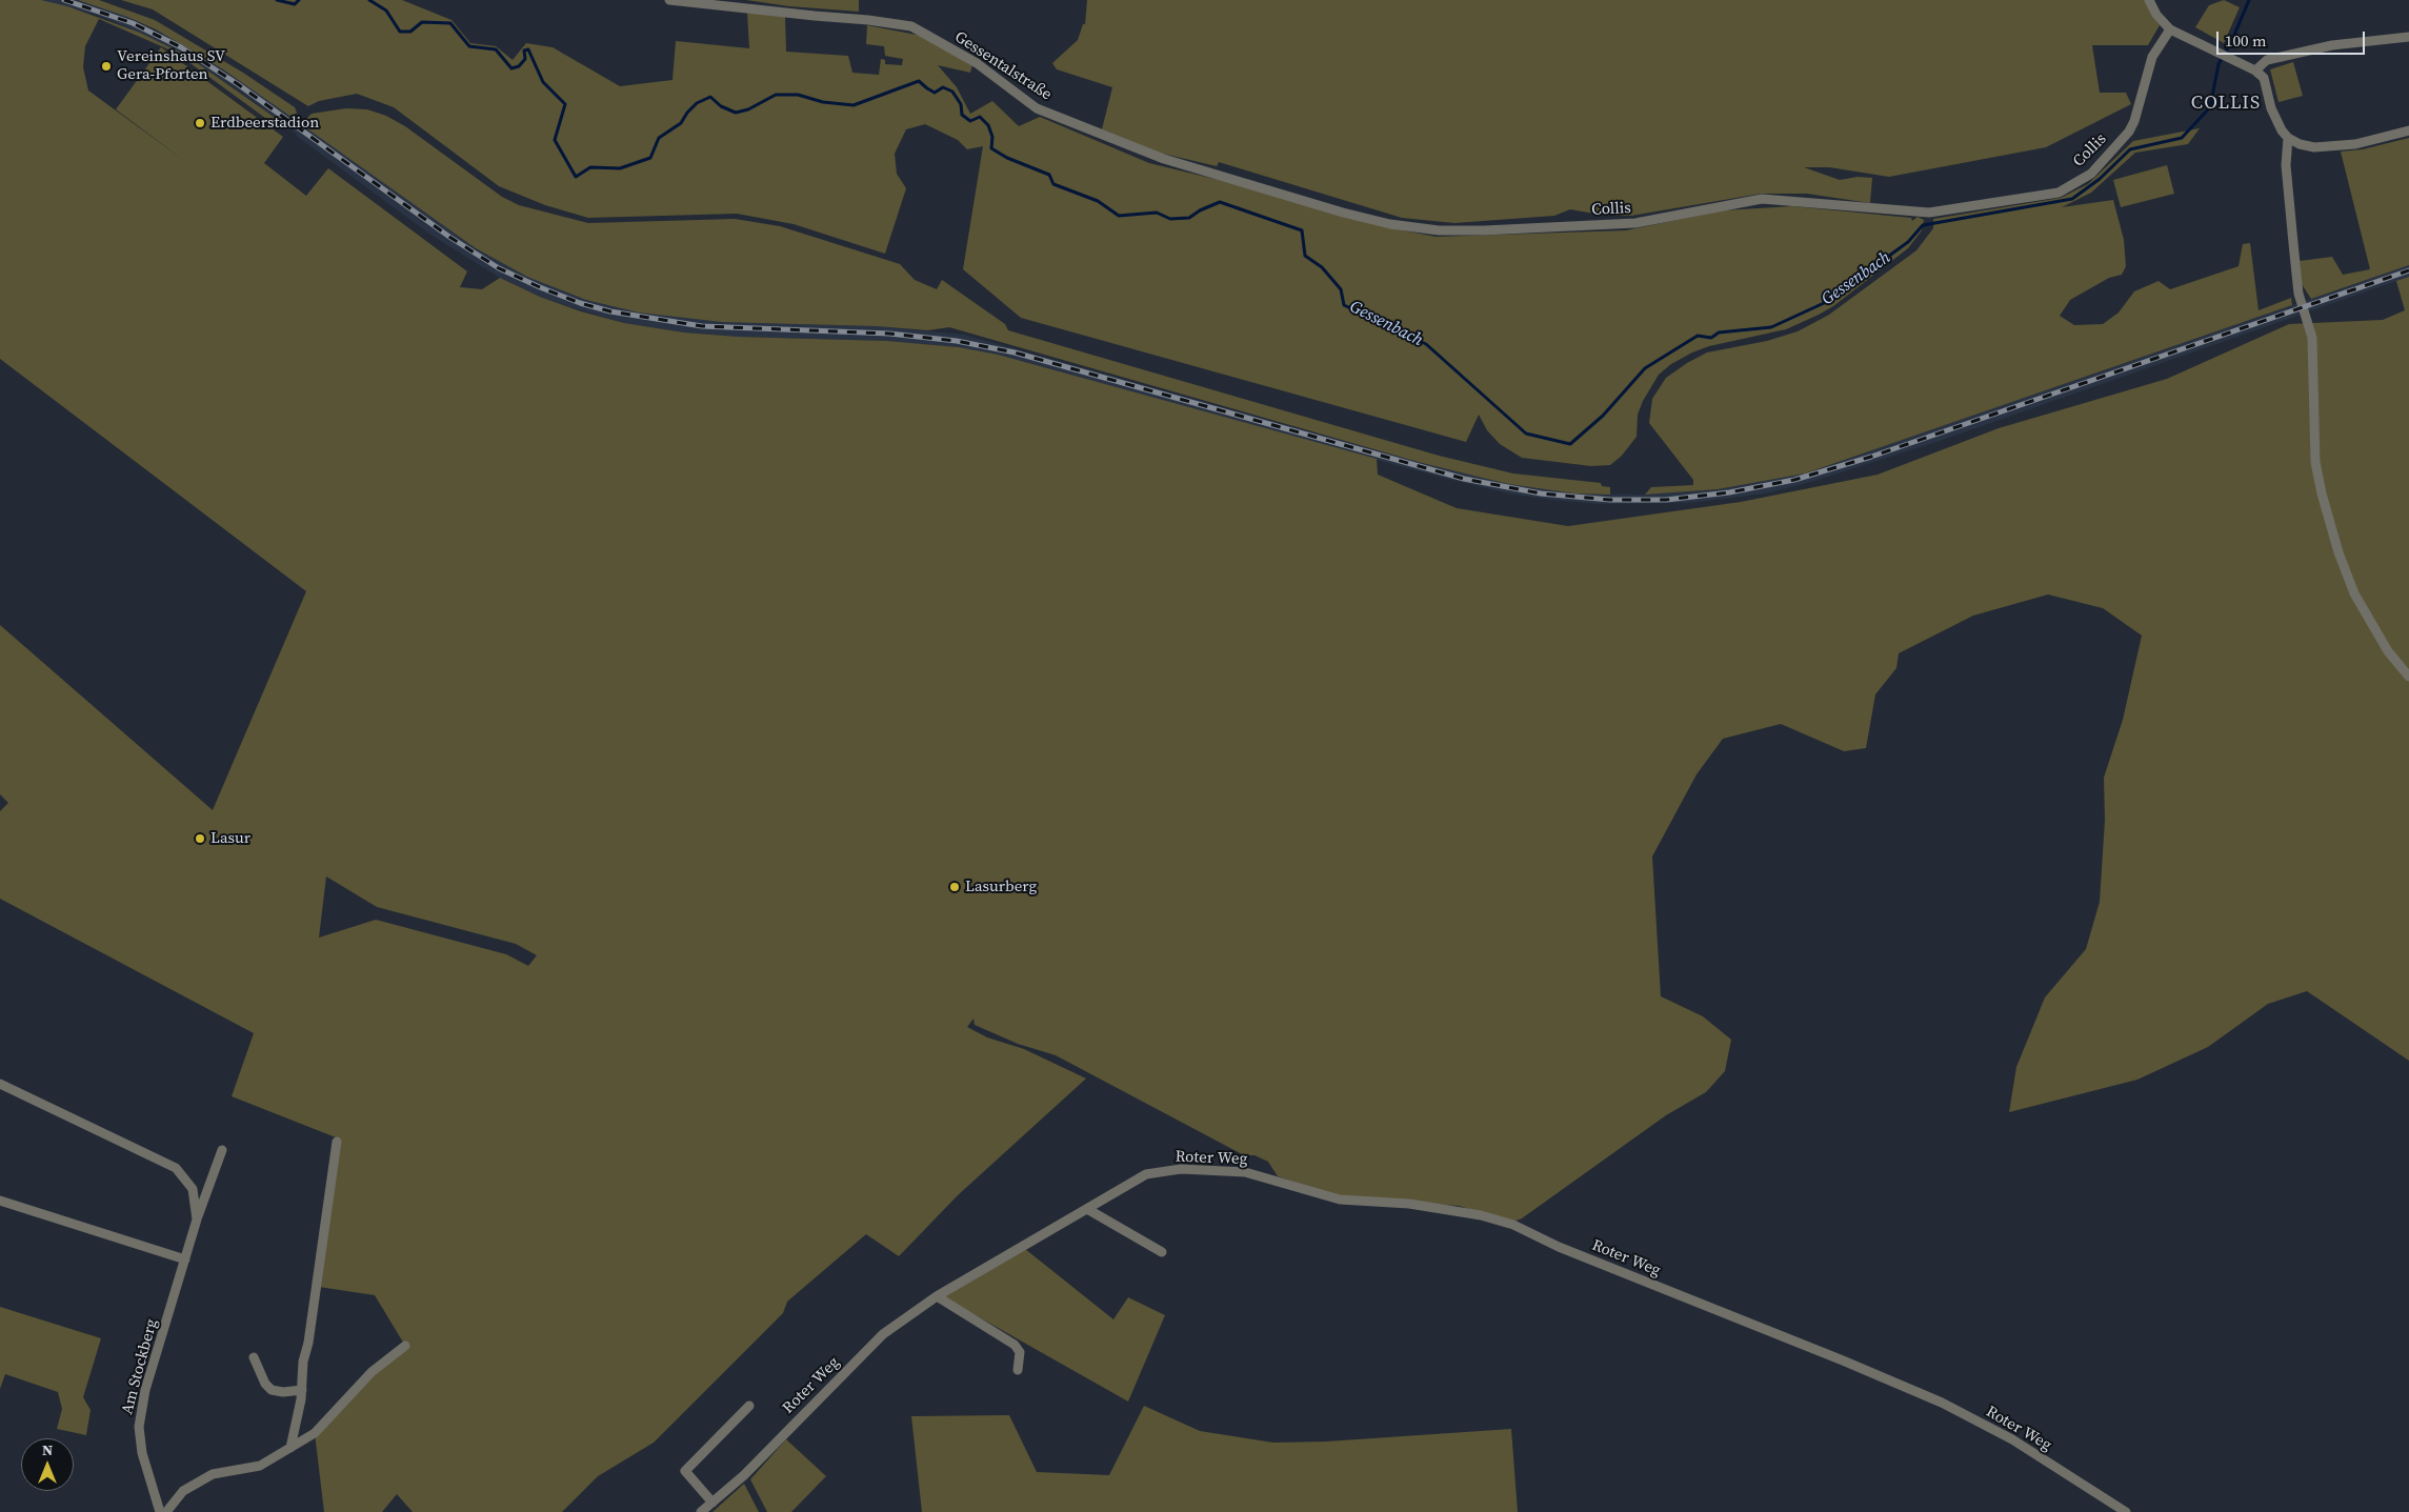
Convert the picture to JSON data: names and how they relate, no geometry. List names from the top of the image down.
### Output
{
  "streets": {
    "street": [
      "Gessentalstraße",
      "Collis",
      "Roter Weg",
      "Am Stockberg"
    ]
  },
  "crossings": [
    ["Gessentalstraße", "Collis"]
  ],
  "districts": ["COLLIS"],
  "water": ["Gessenbach"],
  "places": [
    "Vereinshaus SV Gera-Pforten",
    "Erdbeerstadion",
    "Lasur",
    "Lasurberg"
  ],
  "scale_bar": "100 m",
  "north": "top"
}
